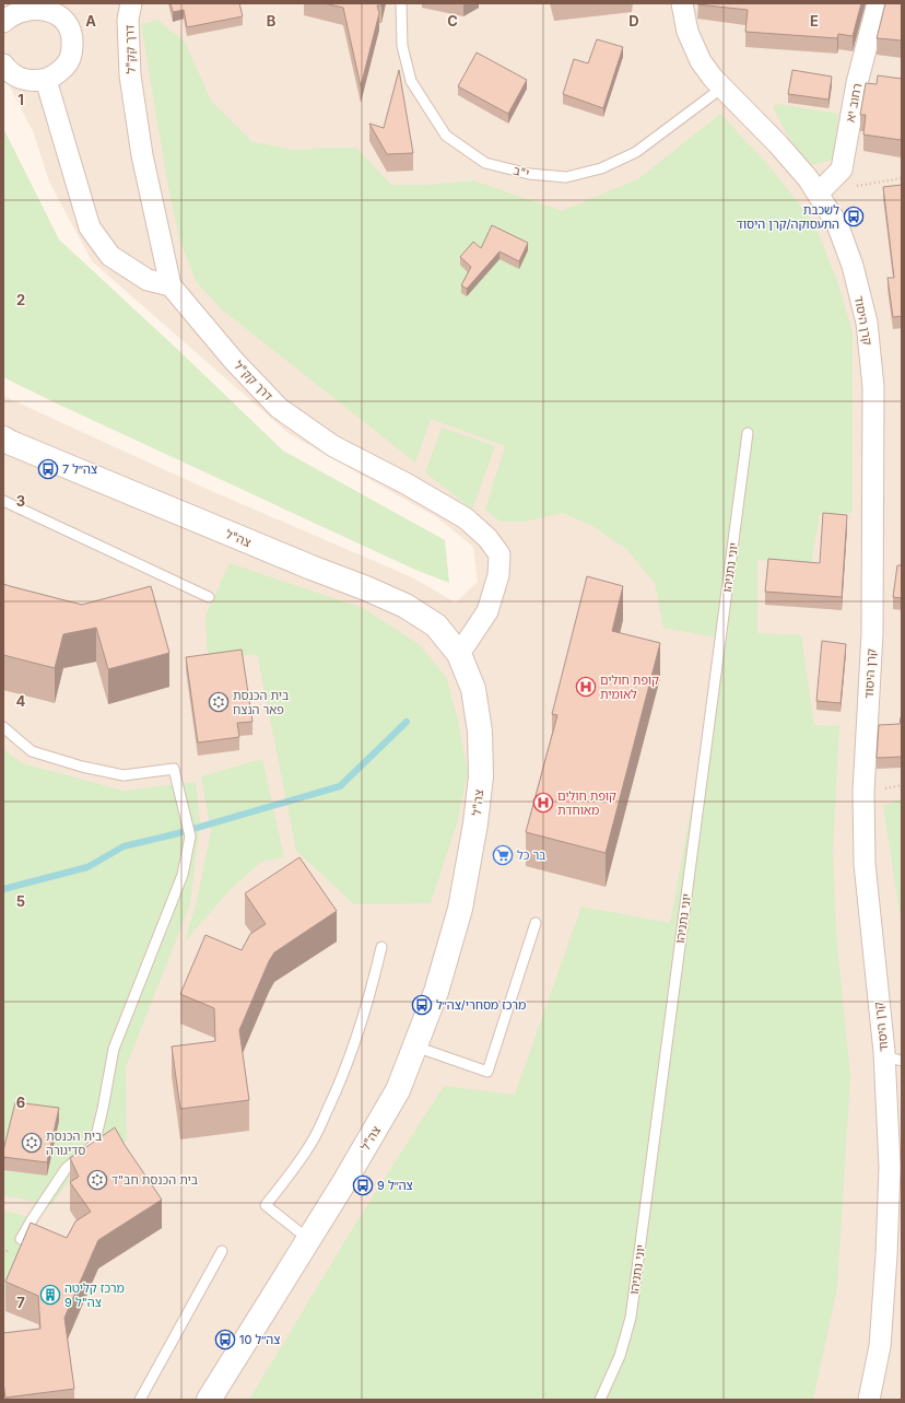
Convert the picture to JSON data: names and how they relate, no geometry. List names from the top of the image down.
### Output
{
  "streets": {
    "street": [
      "דרך קק\"ל",
      "רחוב יא",
      "קרן היסוד",
      "צה\"ל"
    ],
    "lane": ["י\"ב", "יוני נתניהו"]
  },
  "crossings": [
    ["דרך קק\"ל", "צה\"ל"],
    ["רחוב יא", "קרן היסוד"],
    ["י\"ב", "קרן היסוד"]
  ],
  "places": {
    "bus stop": [
      "לשכבת התעסוקה/קרן היסוד",
      "צה״ל 7",
      "מרכז מסחרי/צה״ל",
      "צה״ל 9",
      "צה״ל 10"
    ],
    "hospital": ["קופת חולים לאומית", "קופת חולים מאוחדת"],
    "synagogue": ["בית הכנסת פאר הנצח", "בית הכנסת סדיגורה", "בית הכנסת חב\"ד"],
    "supermarket": ["בר כל"],
    "building": ["מרכז קליטה צה\"ל 9"]
  },
  "grid": {
    "columns": [
      "A",
      "B",
      "C",
      "D",
      "E"
    ],
    "rows": [
      "1",
      "2",
      "3",
      "4",
      "5",
      "6",
      "7"
    ]
  }
}
